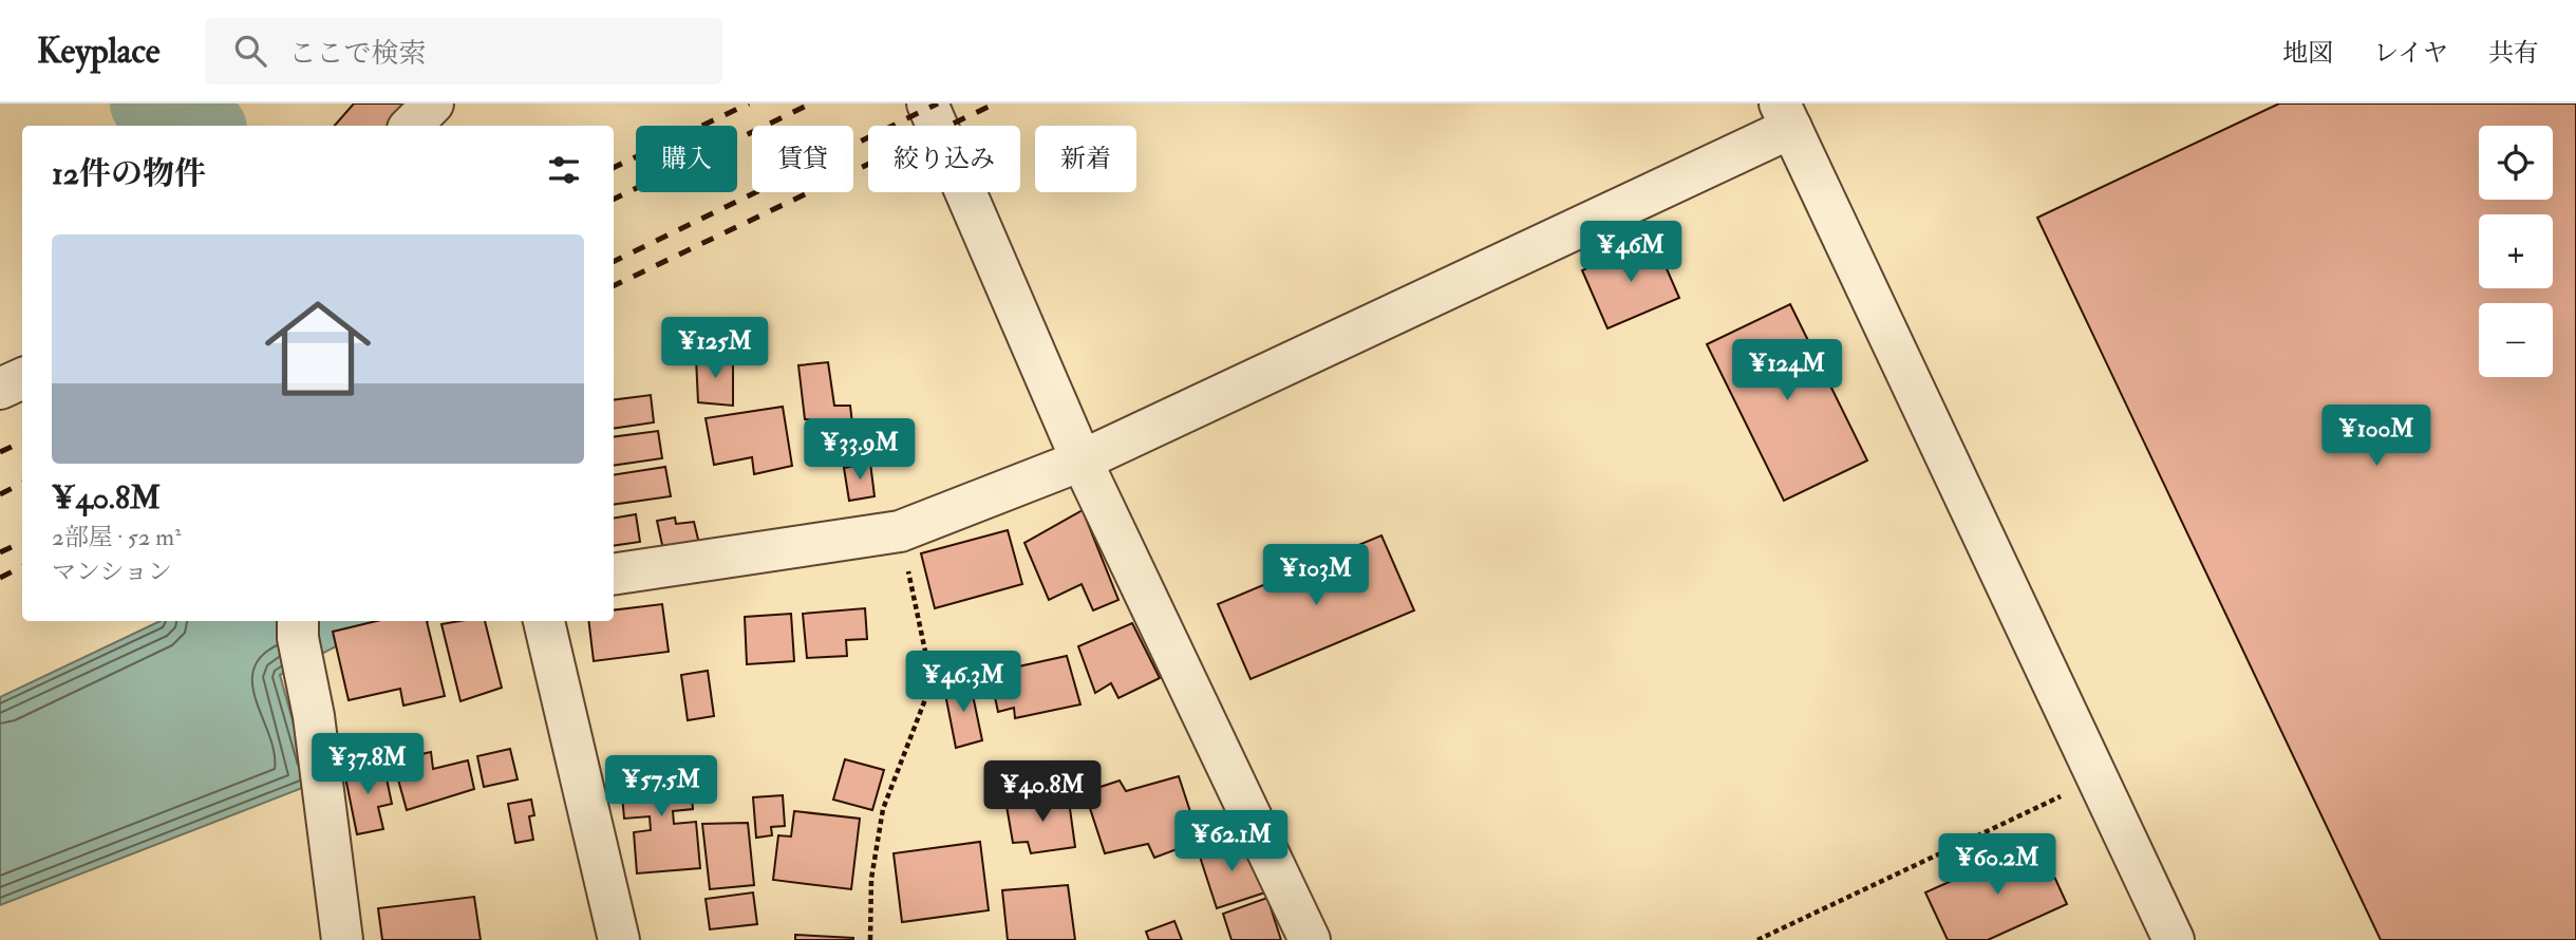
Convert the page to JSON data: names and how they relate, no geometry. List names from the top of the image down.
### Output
{
  "page": {
    "header": "Keyplace",
    "search": "ここで検索",
    "nav": ["地図", "レイヤ", "共有"],
    "map_buttons": ["+", "−"],
    "chip": [
      "購入",
      "賃貸",
      "絞り込み",
      "新着"
    ],
    "heading": "12件の物件",
    "list": [
      {
        "name": "¥40.8M",
        "note": "2部屋 · 52 m² · マンション"
      }
    ],
    "price": [
      "¥46M",
      "¥125M",
      "¥124M",
      "¥100M",
      "¥33.9M",
      "¥103M",
      "¥46.3M",
      "¥37.8M",
      "¥57.5M",
      "¥40.8M",
      "¥62.1M",
      "¥60.2M"
    ]
  }
}
